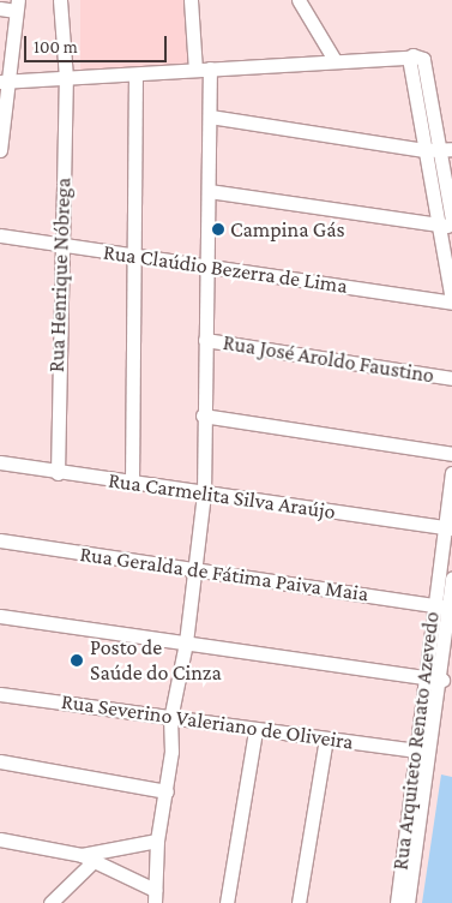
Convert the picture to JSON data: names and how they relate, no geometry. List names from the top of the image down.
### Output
{
  "streets": {
    "street": [
      "Rua Claúdio Bezerra de Lima",
      "Rua Henrique Nóbrega",
      "Rua José Aroldo Faustino",
      "Rua Carmelita Silva Araújo",
      "Rua Geralda de Fátima Paiva Maia",
      "Rua Severino Valeriano de Oliveira",
      "Rua Arquiteto Renato Azevedo"
    ]
  },
  "crossings": [
    ["Rua Claúdio Bezerra de Lima", "Rua Henrique Nóbrega"],
    ["Rua Henrique Nóbrega", "Rua Carmelita Silva Araújo"],
    ["Rua Carmelita Silva Araújo", "Rua Arquiteto Renato Azevedo"],
    ["Rua Geralda de Fátima Paiva Maia", "Rua Arquiteto Renato Azevedo"],
    ["Rua Severino Valeriano de Oliveira", "Rua Arquiteto Renato Azevedo"]
  ],
  "places": ["Campina Gás", "Posto de Saúde do Cinza"],
  "scale_bar": "100 m"
}
